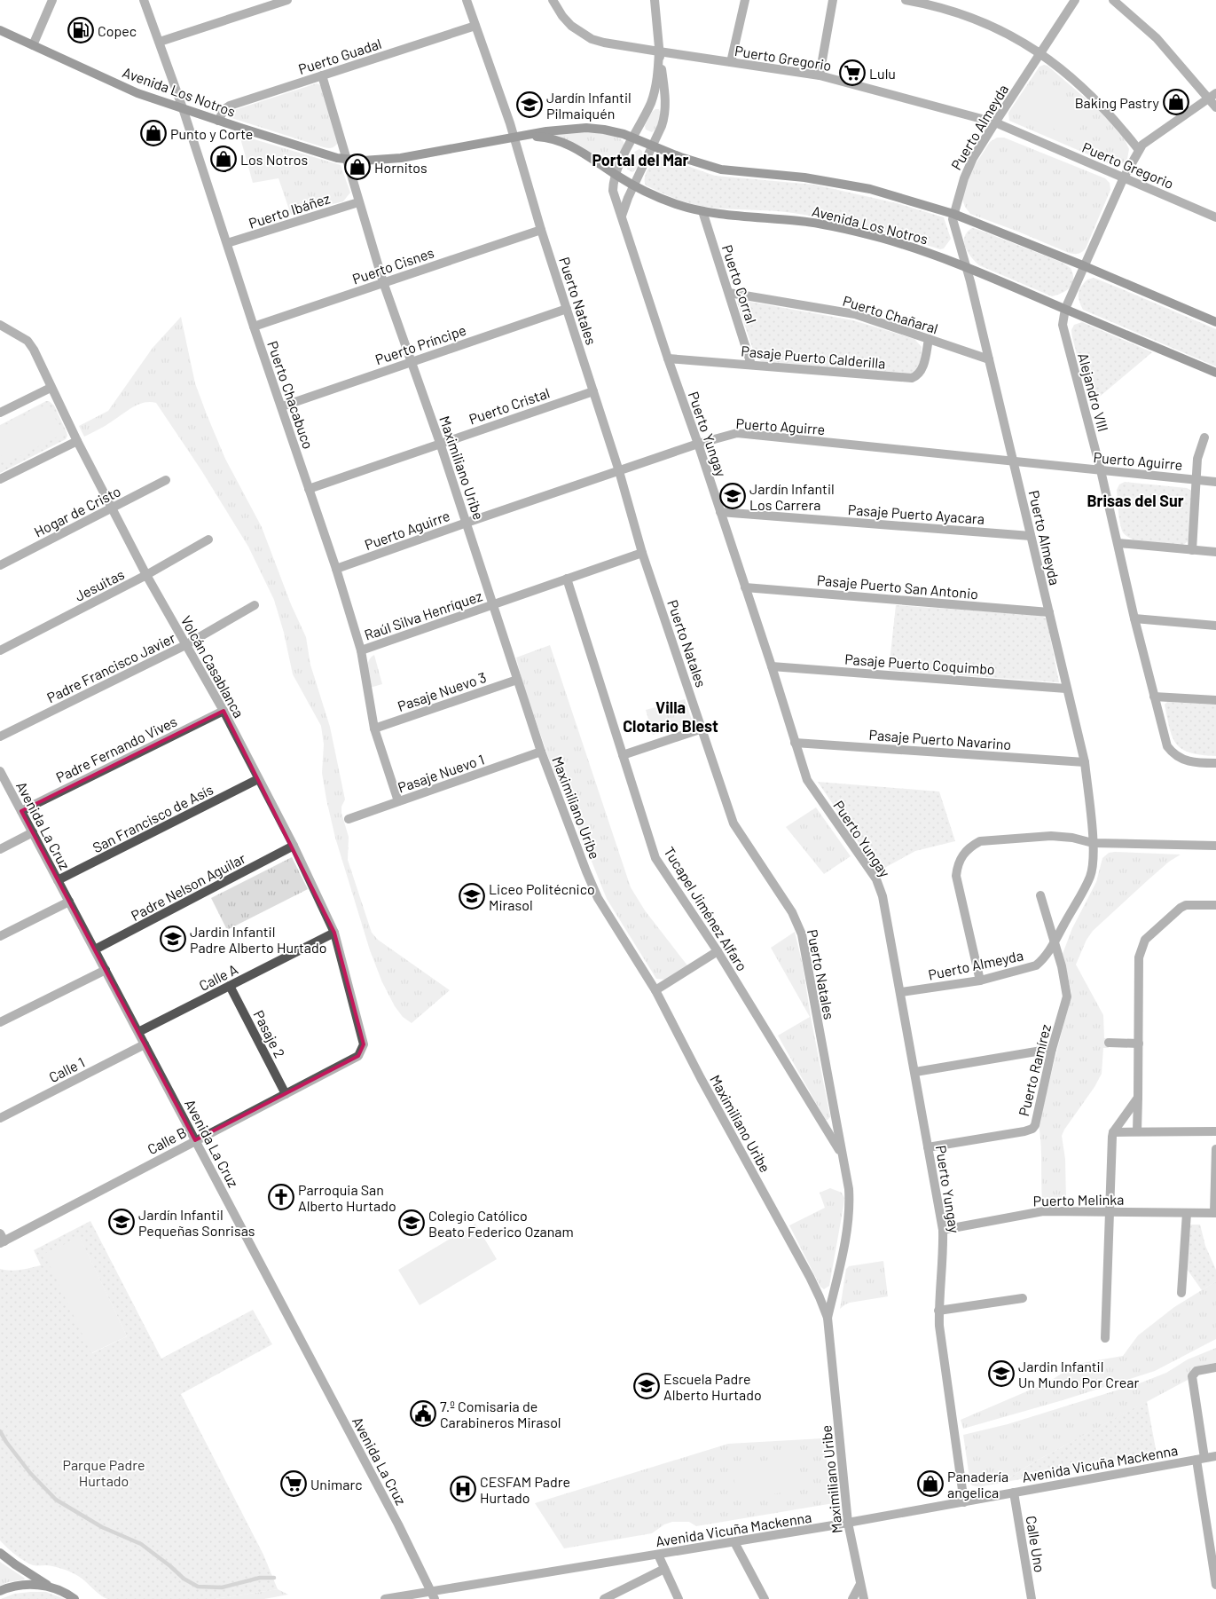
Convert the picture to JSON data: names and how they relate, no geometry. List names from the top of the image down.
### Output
{
  "streets": {
    "main road": ["Avenida Los Notros"],
    "street": [
      "Puerto Guadal",
      "Puerto Gregorio",
      "Puerto Almeyda",
      "Puerto Ibáñez",
      "Puerto Cisnes",
      "Puerto Corral",
      "Puerto Natales",
      "Puerto Chañaral",
      "Puerto Príncipe",
      "Pasaje Puerto Calderilla",
      "Alejandro VIII",
      "Puerto Chacabuco",
      "Puerto Cristal",
      "Puerto Aguirre",
      "Puerto Yungay",
      "Maximiliano Uribe",
      "Hogar de Cristo",
      "Pasaje Puerto Ayacara",
      "Jesuitas",
      "Pasaje Puerto San Antonio",
      "Raúl Silva Henríquez",
      "Pasaje Puerto Coquimbo",
      "Volcán Casablanca",
      "Padre Francisco Javier",
      "Pasaje Nuevo 3",
      "Pasaje Puerto Navarino",
      "Padre Fernando Vives",
      "Pasaje Nuevo 1",
      "San Francisco de Asís",
      "Avenida La Cruz",
      "Padre Nelson Aguilar",
      "Tucapel Jiménez Alfaro",
      "Calle A",
      "Pasaje 2",
      "Calle 1",
      "Puerto Ramírez",
      "Calle B",
      "Puerto Melinka",
      "Avenida Vicuña Mackenna",
      "Calle Uno"
    ]
  },
  "crossings": [
    ["Puerto Guadal", "Avenida Los Notros"],
    ["Puerto Guadal", "Puerto Natales"],
    ["Puerto Guadal", "Maximiliano Uribe"],
    ["Puerto Gregorio", "Puerto Almeyda"],
    ["Puerto Gregorio", "Alejandro VIII"],
    ["Puerto Gregorio", "Puerto Yungay"],
    ["Avenida Los Notros", "Puerto Almeyda"],
    ["Avenida Los Notros", "Puerto Corral"],
    ["Avenida Los Notros", "Puerto Natales"],
    ["Avenida Los Notros", "Alejandro VIII"],
    ["Avenida Los Notros", "Puerto Chacabuco"],
    ["Avenida Los Notros", "Puerto Yungay"],
    ["Avenida Los Notros", "Maximiliano Uribe"],
    ["Puerto Almeyda", "Puerto Chañaral"],
    ["Puerto Almeyda", "Puerto Aguirre"],
    ["Puerto Almeyda", "Puerto Yungay"],
    ["Puerto Almeyda", "Pasaje Puerto Ayacara"],
    ["Puerto Almeyda", "Pasaje Puerto San Antonio"],
    ["Puerto Almeyda", "Pasaje Puerto Coquimbo"],
    ["Puerto Almeyda", "Pasaje Puerto Navarino"],
    ["Puerto Almeyda", "Puerto Ramírez"],
    ["Puerto Ibáñez", "Puerto Chacabuco"],
    ["Puerto Ibáñez", "Maximiliano Uribe"],
    ["Puerto Cisnes", "Puerto Natales"],
    ["Puerto Cisnes", "Puerto Chacabuco"],
    ["Puerto Cisnes", "Maximiliano Uribe"],
    ["Puerto Corral", "Puerto Chañaral"],
    ["Puerto Corral", "Pasaje Puerto Calderilla"],
    ["Puerto Natales", "Puerto Príncipe"],
    ["Puerto Natales", "Puerto Cristal"],
    ["Puerto Natales", "Puerto Aguirre"],
    ["Puerto Natales", "Maximiliano Uribe"],
    ["Puerto Natales", "Raúl Silva Henríquez"],
    ["Puerto Natales", "Tucapel Jiménez Alfaro"],
    ["Puerto Chañaral", "Pasaje Puerto Calderilla"],
    ["Puerto Príncipe", "Puerto Chacabuco"],
    ["Puerto Príncipe", "Maximiliano Uribe"],
    ["Pasaje Puerto Calderilla", "Puerto Yungay"],
    ["Alejandro VIII", "Puerto Aguirre"],
    ["Puerto Chacabuco", "Puerto Cristal"],
    ["Puerto Chacabuco", "Puerto Aguirre"],
    ["Puerto Chacabuco", "Raúl Silva Henríquez"],
    ["Puerto Chacabuco", "Pasaje Nuevo 3"],
    ["Puerto Chacabuco", "Pasaje Nuevo 1"],
    ["Puerto Cristal", "Maximiliano Uribe"],
    ["Puerto Aguirre", "Puerto Yungay"],
    ["Puerto Aguirre", "Maximiliano Uribe"],
    ["Puerto Yungay", "Pasaje Puerto Ayacara"],
    ["Puerto Yungay", "Pasaje Puerto San Antonio"],
    ["Puerto Yungay", "Pasaje Puerto Coquimbo"],
    ["Puerto Yungay", "Pasaje Puerto Navarino"],
    ["Puerto Yungay", "Puerto Ramírez"],
    ["Puerto Yungay", "Puerto Melinka"],
    ["Puerto Yungay", "Avenida Vicuña Mackenna"],
    ["Maximiliano Uribe", "Raúl Silva Henríquez"],
    ["Maximiliano Uribe", "Pasaje Nuevo 3"],
    ["Maximiliano Uribe", "Pasaje Nuevo 1"],
    ["Maximiliano Uribe", "Avenida Vicuña Mackenna"],
    ["Hogar de Cristo", "Volcán Casablanca"],
    ["Jesuitas", "Volcán Casablanca"],
    ["Raúl Silva Henríquez", "Tucapel Jiménez Alfaro"],
    ["Volcán Casablanca", "Padre Francisco Javier"],
    ["Volcán Casablanca", "Padre Fernando Vives"],
    ["Volcán Casablanca", "San Francisco de Asís"],
    ["Volcán Casablanca", "Padre Nelson Aguilar"],
    ["Volcán Casablanca", "Calle A"],
    ["Volcán Casablanca", "Calle B"],
    ["Padre Fernando Vives", "Avenida La Cruz"],
    ["San Francisco de Asís", "Avenida La Cruz"],
    ["Avenida La Cruz", "Padre Nelson Aguilar"],
    ["Avenida La Cruz", "Calle A"],
    ["Avenida La Cruz", "Calle 1"],
    ["Avenida La Cruz", "Calle B"],
    ["Avenida La Cruz", "Avenida Vicuña Mackenna"],
    ["Calle A", "Pasaje 2"],
    ["Pasaje 2", "Calle B"],
    ["Avenida Vicuña Mackenna", "Calle Uno"]
  ],
  "districts": ["Portal del Mar", "Brisas del Sur", "Villa Clotario Blest"],
  "parks": ["Parque Padre Hurtado"],
  "places": {
    "fuel station": ["Copec"],
    "supermarket": ["Lulu", "Unimarc"],
    "shop": [
      "Baking Pastry",
      "Punto y Corte",
      "Los Notros",
      "Hornitos",
      "Panadería angelica"
    ],
    "school or university": [
      "Jardín Infantil Pilmaiquén",
      "Jardín Infantil Los Carrera",
      "Liceo Politécnico Mirasol",
      "Jardin Infantil Padre Alberto Hurtado",
      "Jardín Infantil Pequeñas Sonrisas",
      "Colegio Católico Beato Federico Ozanam",
      "Jardin Infantil Un Mundo Por Crear",
      "Escuela Padre Alberto Hurtado"
    ],
    "church": ["Parroquia San Alberto Hurtado"],
    "public building": ["7.º Comisaria de Carabineros Mirasol"],
    "hospital": ["CESFAM Padre Hurtado"]
  }
}
